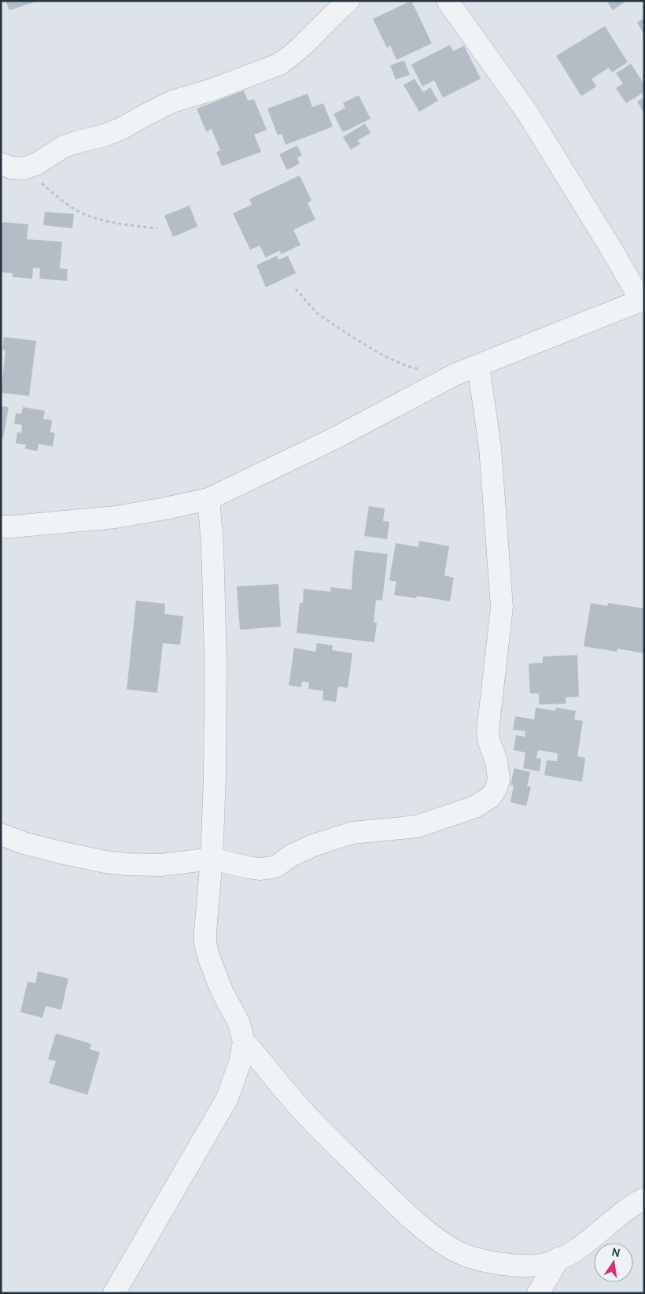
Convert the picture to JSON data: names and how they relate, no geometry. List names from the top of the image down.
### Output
{
  "north": "top"
}
